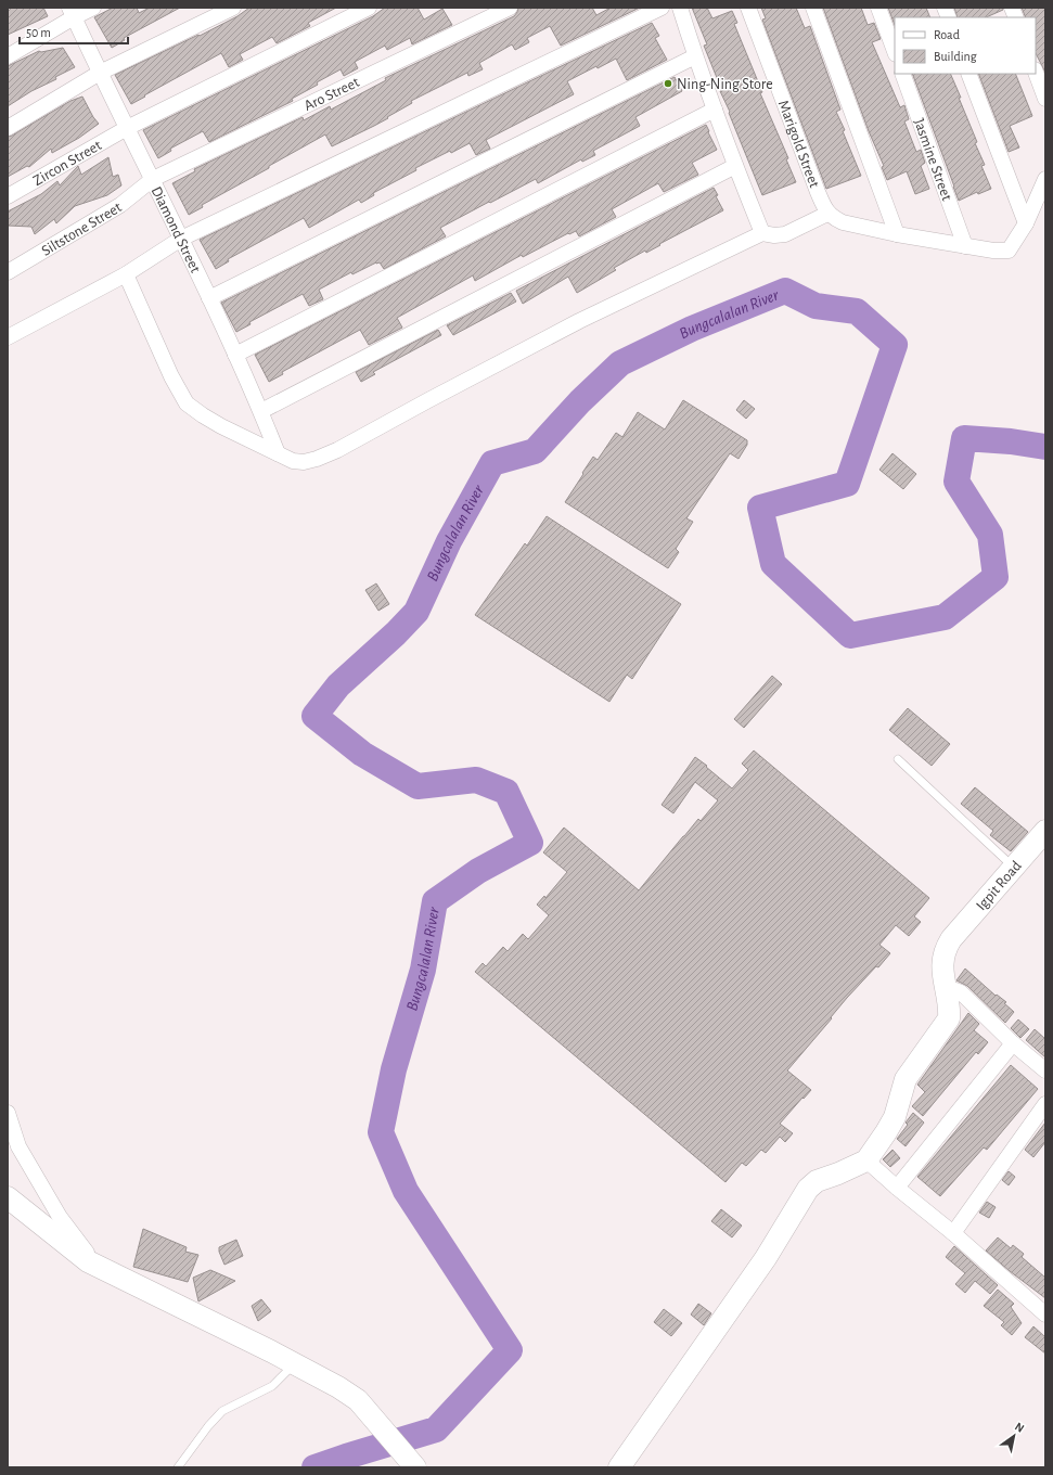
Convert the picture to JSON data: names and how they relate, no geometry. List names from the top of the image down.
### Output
{
  "streets": {
    "street": [
      "Aro Street",
      "Marigold Street",
      "Jasmine Street",
      "Zircon Street",
      "Siltstone Street",
      "Diamond Street",
      "Igpit Road"
    ]
  },
  "crossings": [
    ["Aro Street", "Siltstone Street"],
    ["Aro Street", "Diamond Street"],
    ["Zircon Street", "Diamond Street"],
    ["Siltstone Street", "Diamond Street"]
  ],
  "water": ["Bungcalalan River"],
  "places": ["Ning-Ning Store"],
  "legend": ["Road", "Building"],
  "scale_bar": "50 m",
  "north": "top right"
}
